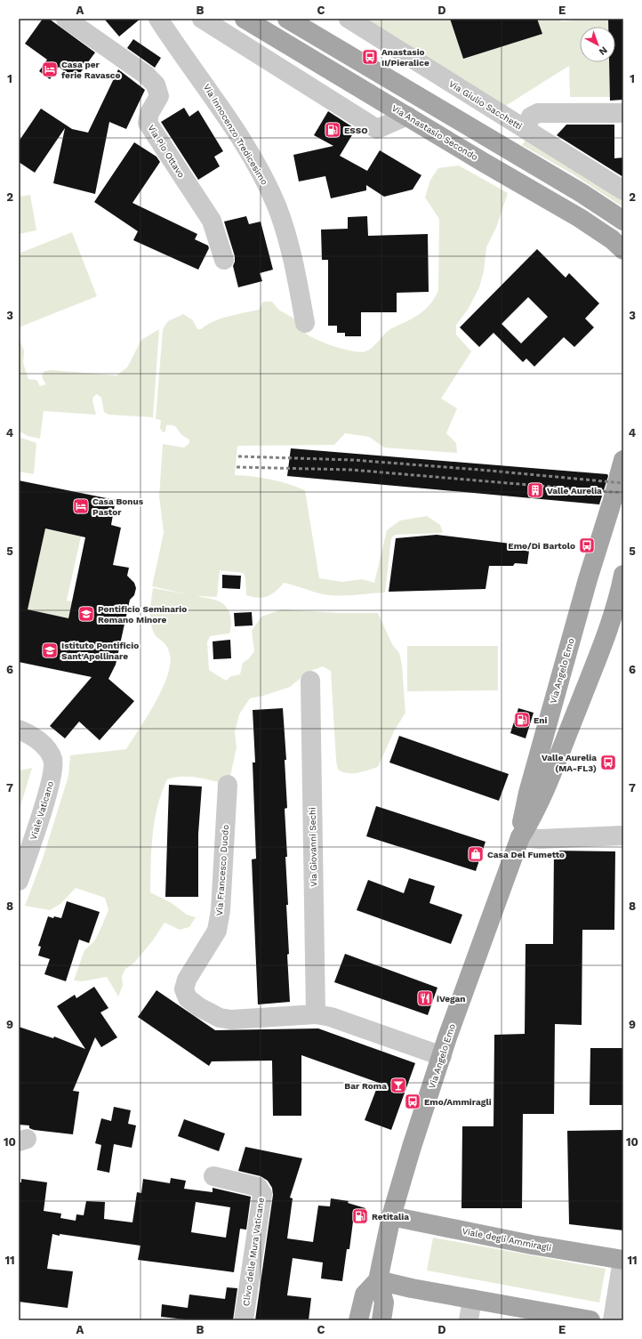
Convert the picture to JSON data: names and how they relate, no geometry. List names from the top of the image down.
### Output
{
  "streets": {
    "main road": ["Via Anastasio Secondo", "Via Angelo Emo", "Viale degli Ammiragli"],
    "street": [
      "Via Giulio Sacchetti",
      "Via Innocenzo Tredicesimo",
      "Via Pio Ottavo",
      "Viale Vaticano",
      "Via Giovanni Sechi",
      "Via Francesco Duodo",
      "Clivo delle Mura Vaticane"
    ]
  },
  "crossings": [
    ["Via Angelo Emo", "Via Francesco Duodo"],
    ["Via Angelo Emo", "Viale degli Ammiragli"],
    ["Via Giovanni Sechi", "Via Francesco Duodo"]
  ],
  "places": {
    "bus stop": [
      "Anastasio II/Pieralice",
      "Emo/Di Bartolo",
      "Valle Aurelia (MA-FL3)",
      "Emo/Ammiragli"
    ],
    "hotel": ["Casa per ferie Ravasco", "Casa Bonus Pastor"],
    "fuel station": ["ESSO", "Eni", "Retitalia"],
    "building": ["Valle Aurelia"],
    "school or university": ["Pontificio Seminario Romano Minore", "Istituto Pontificio Sant'Apollinare"],
    "shop": ["Casa Del Fumetto"],
    "restaurant": ["iVegan"],
    "bar": ["Bar Roma"]
  },
  "north": "bottom right",
  "grid": {
    "columns": [
      "A",
      "B",
      "C",
      "D",
      "E"
    ],
    "rows": [
      "1",
      "2",
      "3",
      "4",
      "5",
      "6",
      "7",
      "8",
      "9",
      "10",
      "11"
    ]
  }
}
